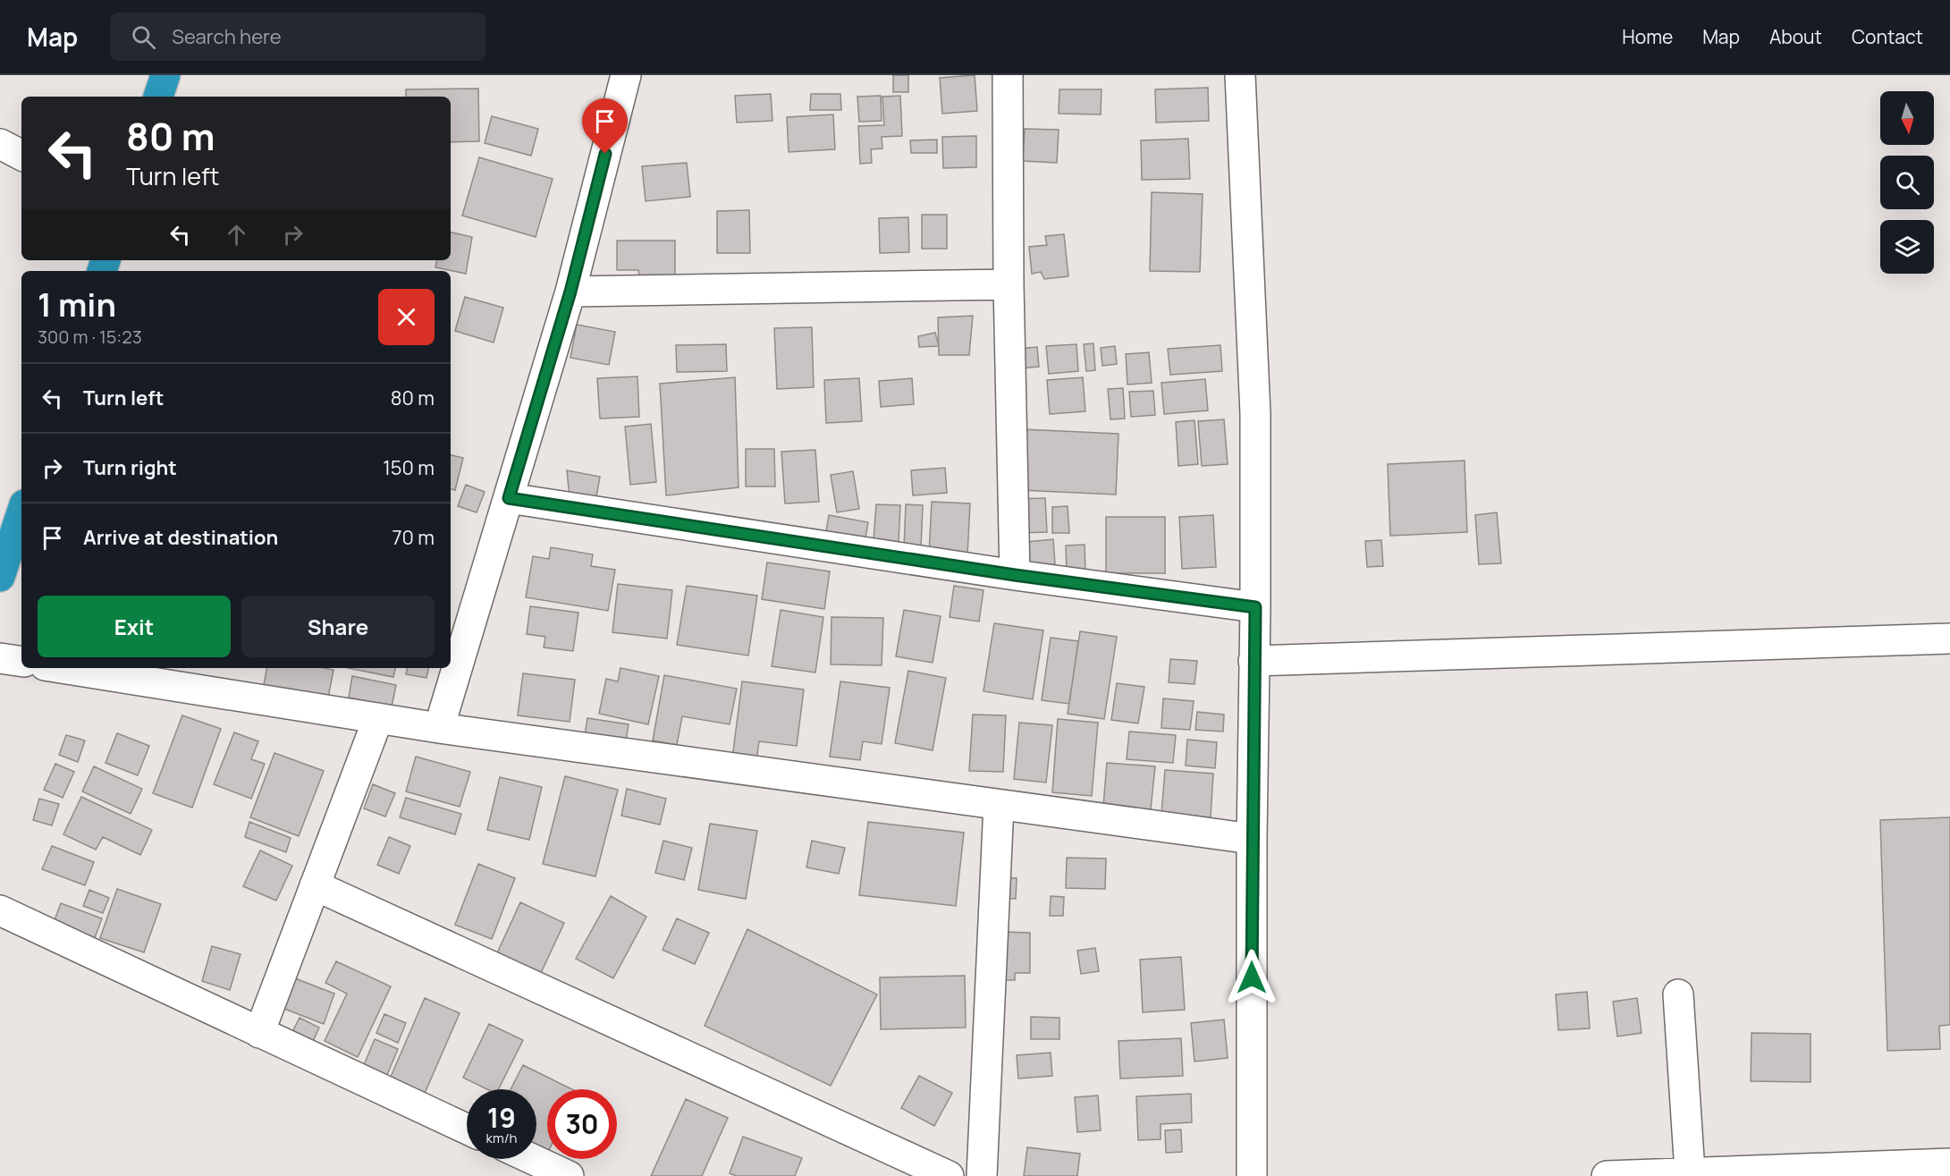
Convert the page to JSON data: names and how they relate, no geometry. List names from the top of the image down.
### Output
{
  "north": "bottom",
  "page": {
    "header": "Map",
    "search": "Search here",
    "nav": [
      "Home",
      "Map",
      "About",
      "Contact"
    ],
    "turn": ["80 m", "Turn left"],
    "heading": ["1 min", "300 m · 15:23"],
    "list": [
      {
        "name": "Turn left",
        "value": "80 m"
      },
      {
        "name": "Turn right",
        "value": "150 m"
      },
      {
        "name": "Arrive at destination",
        "value": "70 m"
      }
    ],
    "buttons": ["Exit", "Share"],
    "speed": "19 km/h",
    "limit": "30"
  }
}
